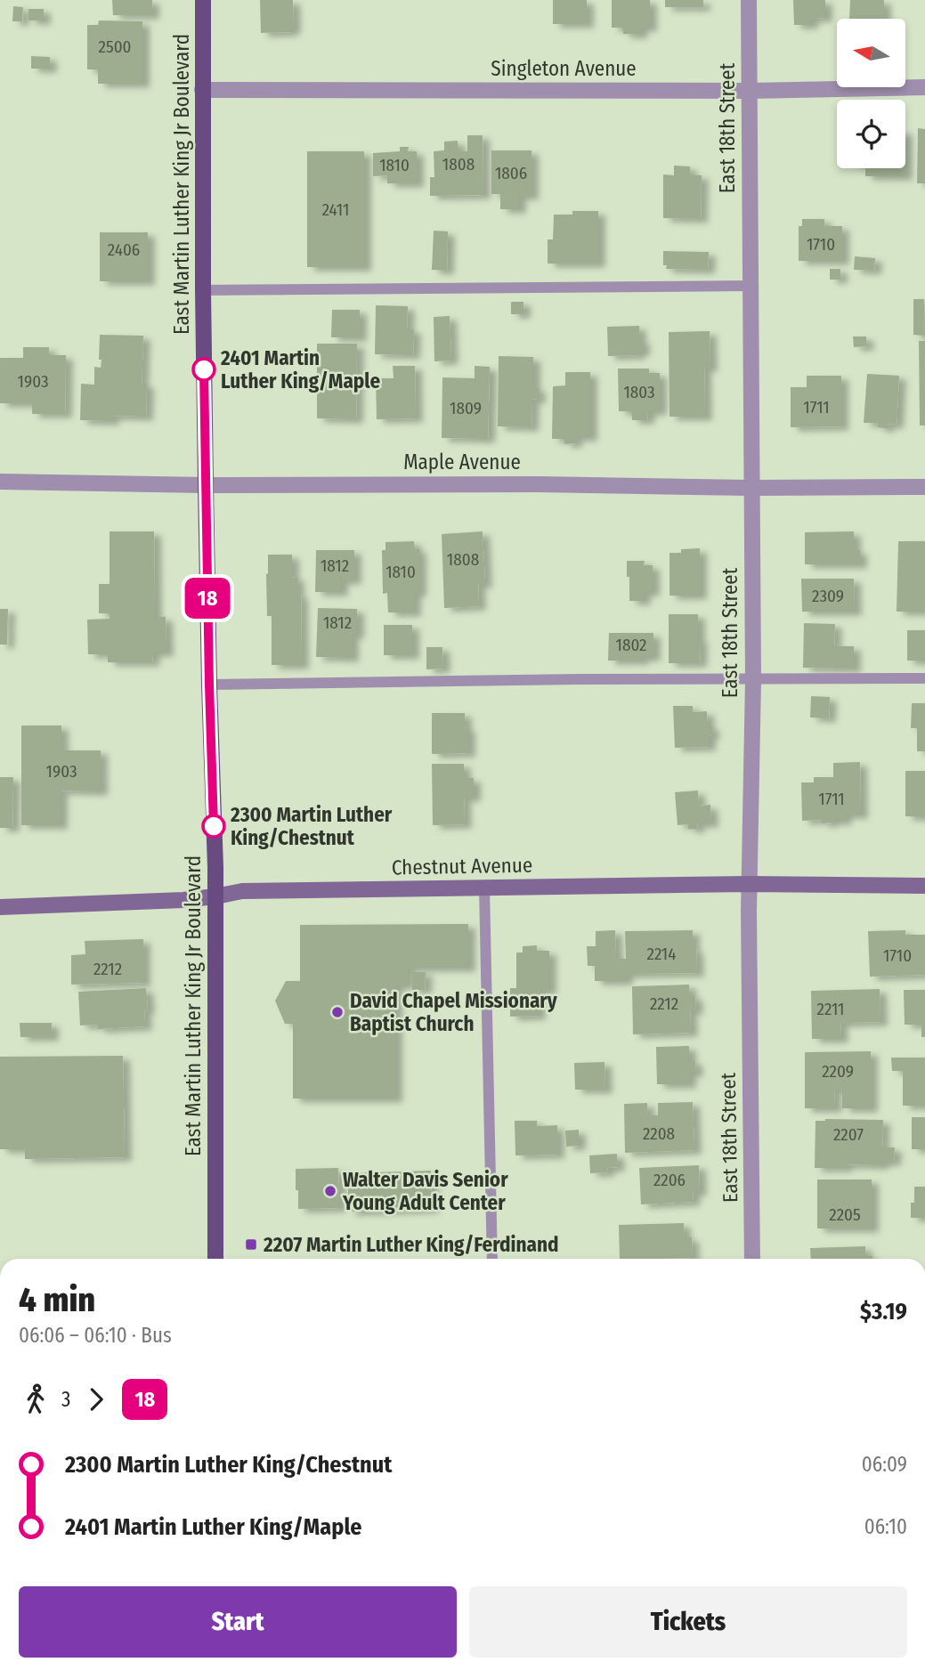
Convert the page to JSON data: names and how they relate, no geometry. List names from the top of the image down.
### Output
{
  "streets": {
    "main road": ["East Martin Luther King Jr Boulevard", "Chestnut Avenue"],
    "street": ["Singleton Avenue", "East 18th Street", "Maple Avenue"]
  },
  "crossings": [
    ["Singleton Avenue", "East 18th Street"],
    ["Singleton Avenue", "East Martin Luther King Jr Boulevard"],
    ["East 18th Street", "Maple Avenue"],
    ["East 18th Street", "Chestnut Avenue"],
    ["East Martin Luther King Jr Boulevard", "Maple Avenue"],
    ["East Martin Luther King Jr Boulevard", "Chestnut Avenue"]
  ],
  "places": {
    "other": [
      "2401 Martin Luther King/Maple",
      "2300 Martin Luther King/Chestnut",
      "David Chapel Missionary Baptist Church",
      "Walter Davis Senior Young Adult Center"
    ],
    "transit": ["2207 Martin Luther King/Ferdinand"]
  },
  "lines": ["bus line 18"],
  "house_numbers": [
    "2500",
    "1808",
    "1810",
    "1806",
    "2411",
    "1710",
    "2406",
    "1903",
    "1803",
    "1711",
    "1809",
    "1808",
    "1812",
    "1810",
    "2309",
    "1812",
    "1802",
    "1903",
    "1711",
    "2214",
    "1710",
    "2212",
    "2212",
    "2211",
    "2209",
    "2208",
    "2207",
    "2206",
    "2205"
  ],
  "north": "left",
  "page": {
    "on_map": "18",
    "heading": ["4 min", "06:06 – 06:10 · Bus", "$3.19"],
    "legs": ["3", "18"],
    "list": [
      {
        "name": "2300 Martin Luther King/Chestnut",
        "value": "06:09"
      },
      {
        "name": "2401 Martin Luther King/Maple",
        "value": "06:10"
      }
    ],
    "buttons": ["Start", "Tickets"]
  }
}
